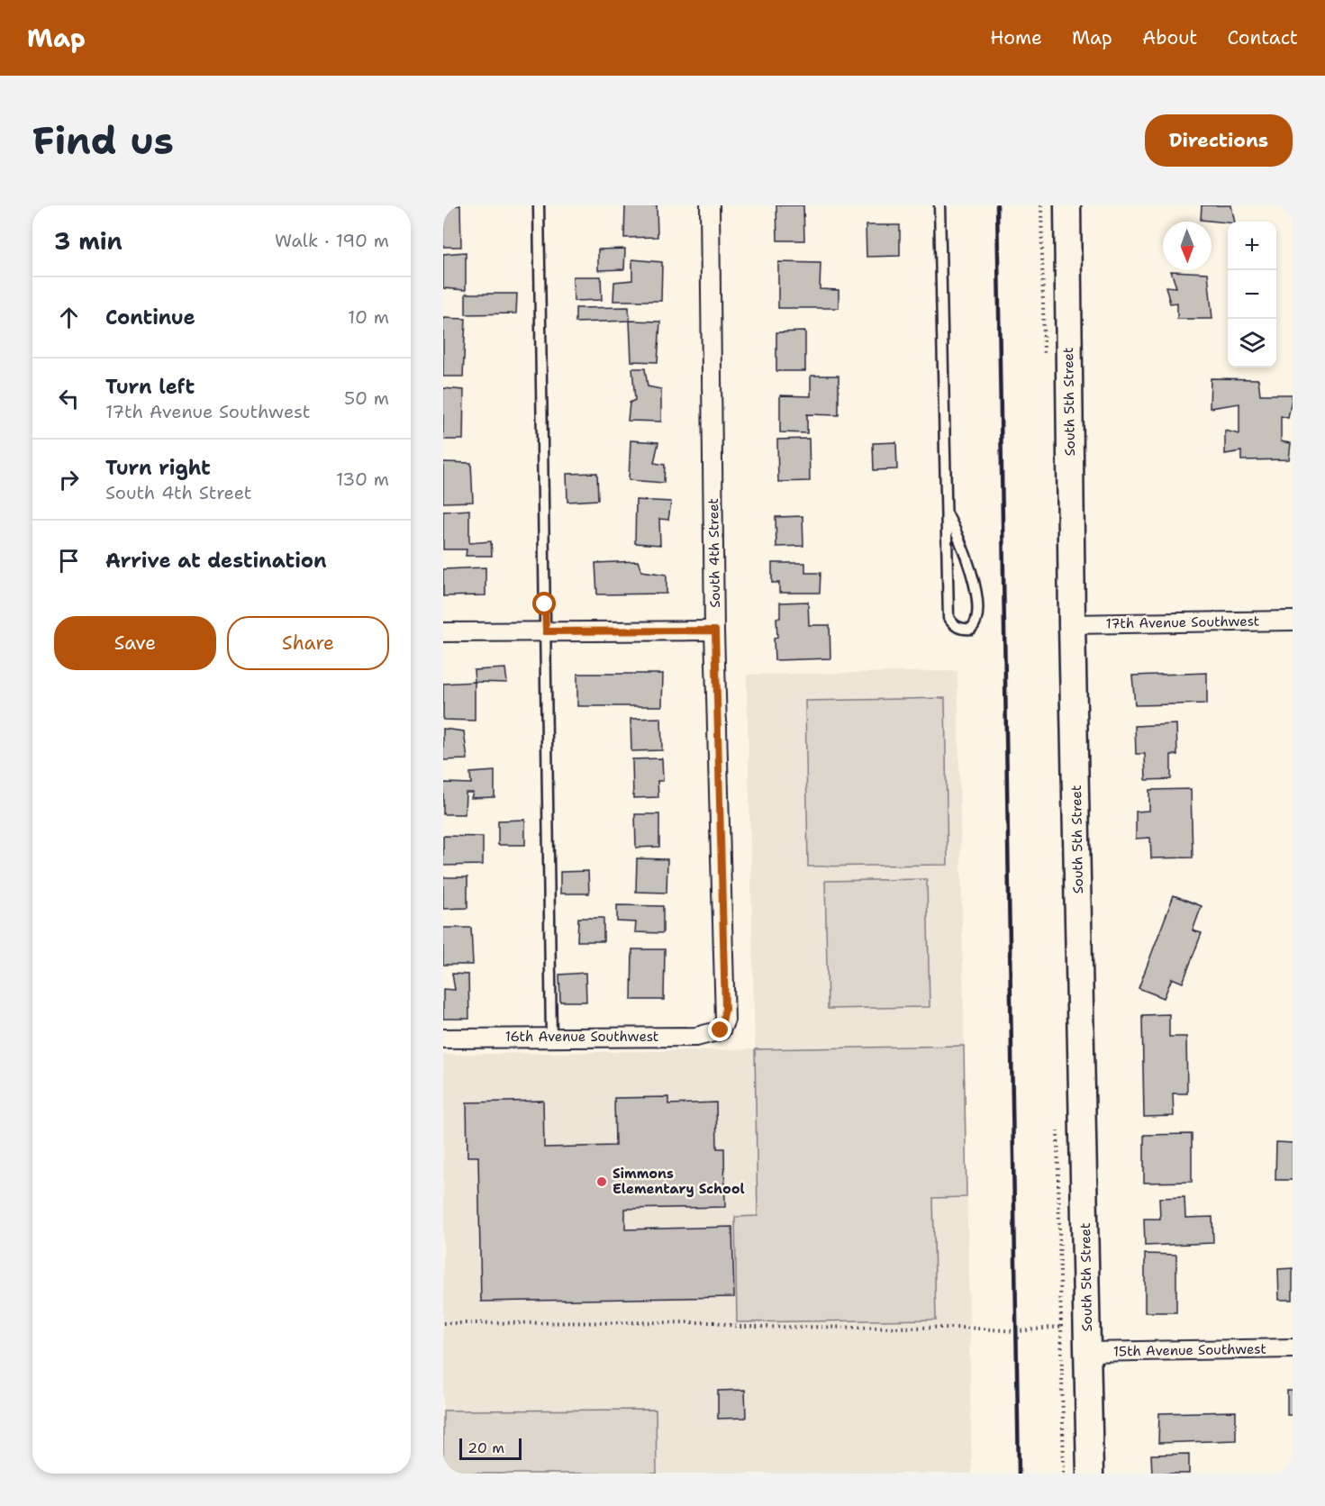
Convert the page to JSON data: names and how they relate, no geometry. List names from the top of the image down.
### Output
{
  "streets": {
    "main road": ["South 5th Street"],
    "street": [
      "South 4th Street",
      "17th Avenue Southwest",
      "16th Avenue Southwest",
      "15th Avenue Southwest"
    ]
  },
  "crossings": [
    ["South 5th Street", "17th Avenue Southwest"],
    ["South 5th Street", "15th Avenue Southwest"],
    ["South 4th Street", "16th Avenue Southwest"]
  ],
  "places": ["Simmons Elementary School"],
  "scale_bar": "20 m",
  "north": "bottom",
  "page": {
    "header": "Map",
    "nav": [
      "Home",
      "Map",
      "About",
      "Contact"
    ],
    "buttons": [
      "Directions",
      ["Save", "Share"]
    ],
    "title": "Find us",
    "heading": ["3 min", "Walk · 190 m"],
    "map_buttons": ["+", "−"],
    "list": [
      ["Continue", "10 m"],
      ["Turn left", "17th Avenue Southwest", "50 m"],
      ["Turn right", "South 4th Street", "130 m"],
      "Arrive at destination"
    ],
    "scale": "20 m"
  }
}
